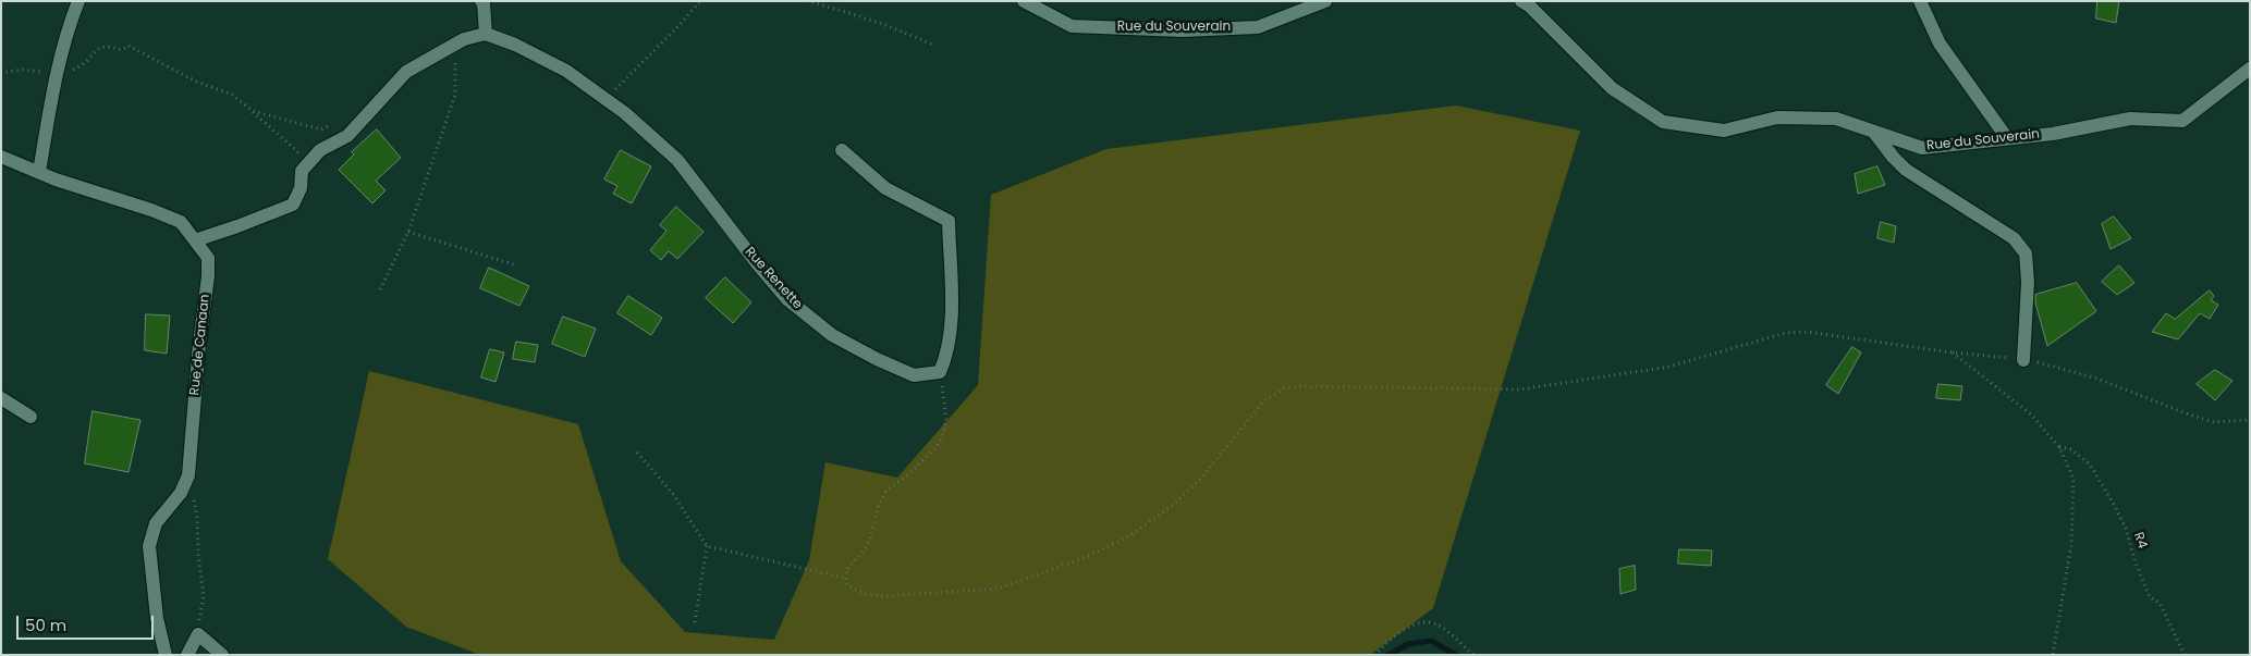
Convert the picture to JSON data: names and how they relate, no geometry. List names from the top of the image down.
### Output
{
  "streets": {
    "street": ["Rue du Souverain", "Rue Renette", "Rue de Canaan"],
    "path": ["R4"]
  },
  "scale_bar": "50 m"
}
